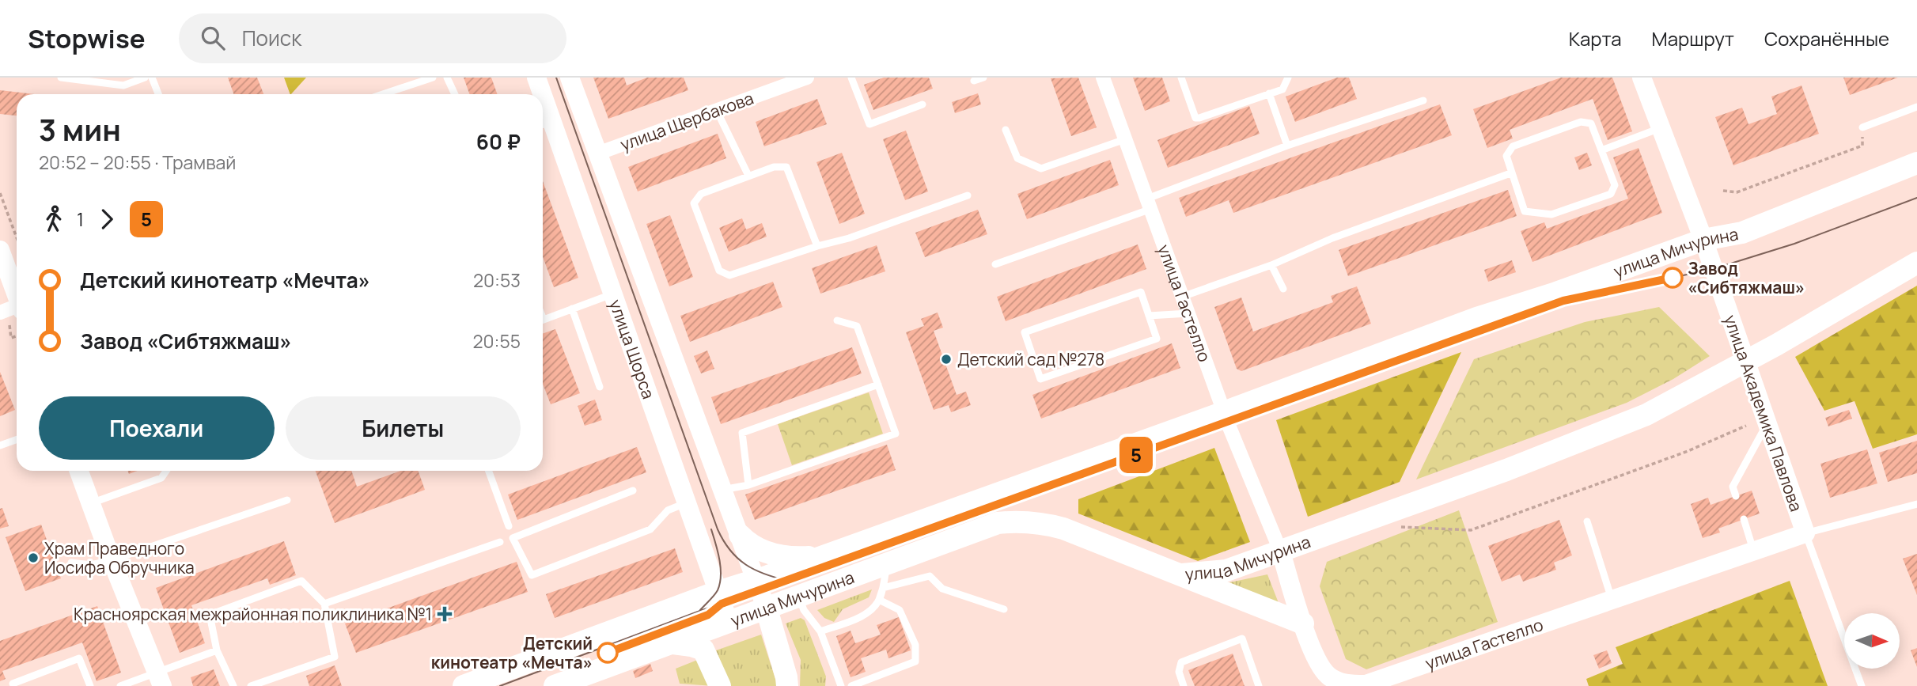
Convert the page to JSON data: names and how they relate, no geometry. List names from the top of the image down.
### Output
{
  "streets": {
    "main road": [
      "улица Мичурина",
      "улица Гастелло",
      "улица Щорса",
      "улица Академика Павлова"
    ],
    "street": ["улица Щербакова"]
  },
  "crossings": [
    ["улица Щербакова", "улица Щорса"],
    ["улица Мичурина", "улица Гастелло"],
    ["улица Мичурина", "улица Щорса"],
    ["улица Мичурина", "улица Академика Павлова"],
    ["улица Гастелло", "улица Академика Павлова"]
  ],
  "places": {
    "other": [
      "Завод «Сибтяжмаш»",
      "Детский сад №278",
      "Храм Праведного Иосифа Обручника",
      "Детский кинотеатр «Мечта»"
    ],
    "health": ["Красноярская межрайонная поликлиника №1"]
  },
  "lines": ["tram line 5"],
  "north": "right",
  "page": {
    "header": "Stopwise",
    "search": "Поиск",
    "nav": ["Карта", "Маршрут", "Сохранённые"],
    "on_map": "5",
    "heading": ["3 мин", "20:52 – 20:55 · Трамвай", "60 ₽"],
    "legs": ["1", "5"],
    "list": [
      {
        "name": "Детский кинотеатр «Мечта»",
        "value": "20:53"
      },
      {
        "name": "Завод «Сибтяжмаш»",
        "value": "20:55"
      }
    ],
    "buttons": ["Поехали", "Билеты"]
  }
}
